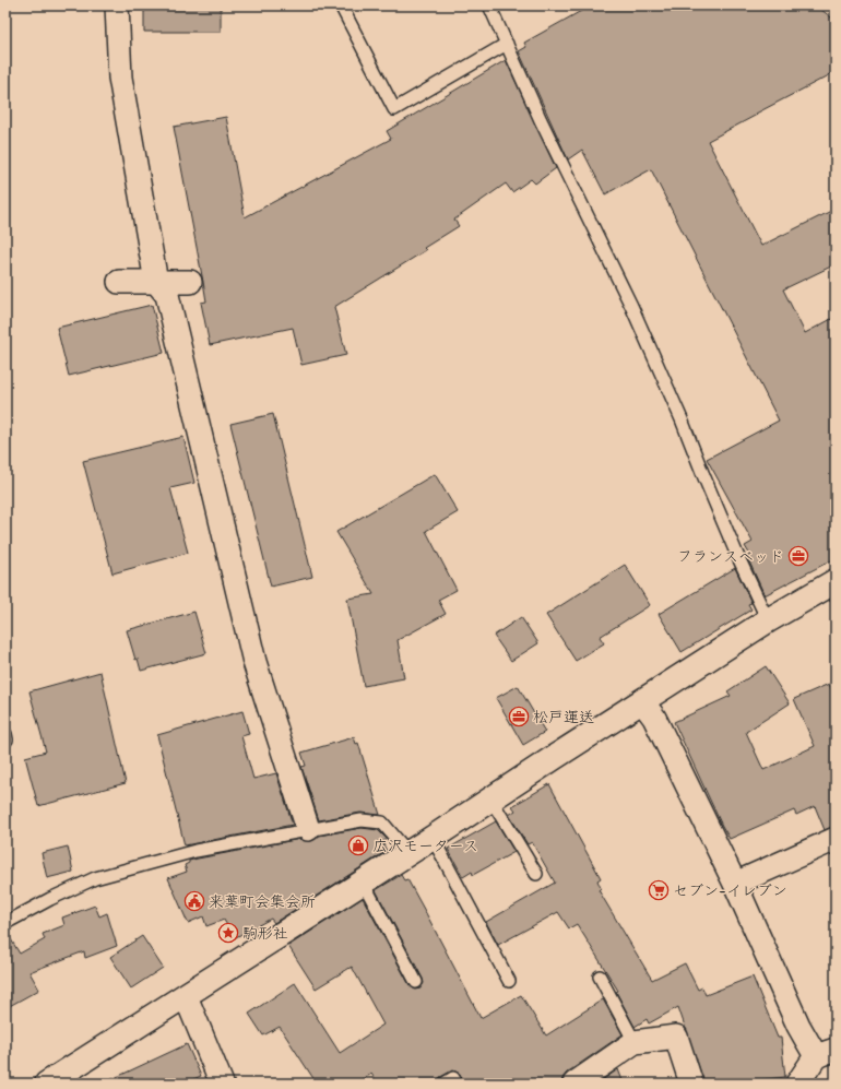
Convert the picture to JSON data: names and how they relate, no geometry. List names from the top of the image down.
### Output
{
  "places": {
    "office": ["フランスベッド", "松戸運送"],
    "shop": ["広沢モータース"],
    "supermarket": ["セブン-イレブン"],
    "public building": ["来葉町会集会所"],
    "place": ["駒形社"]
  }
}
